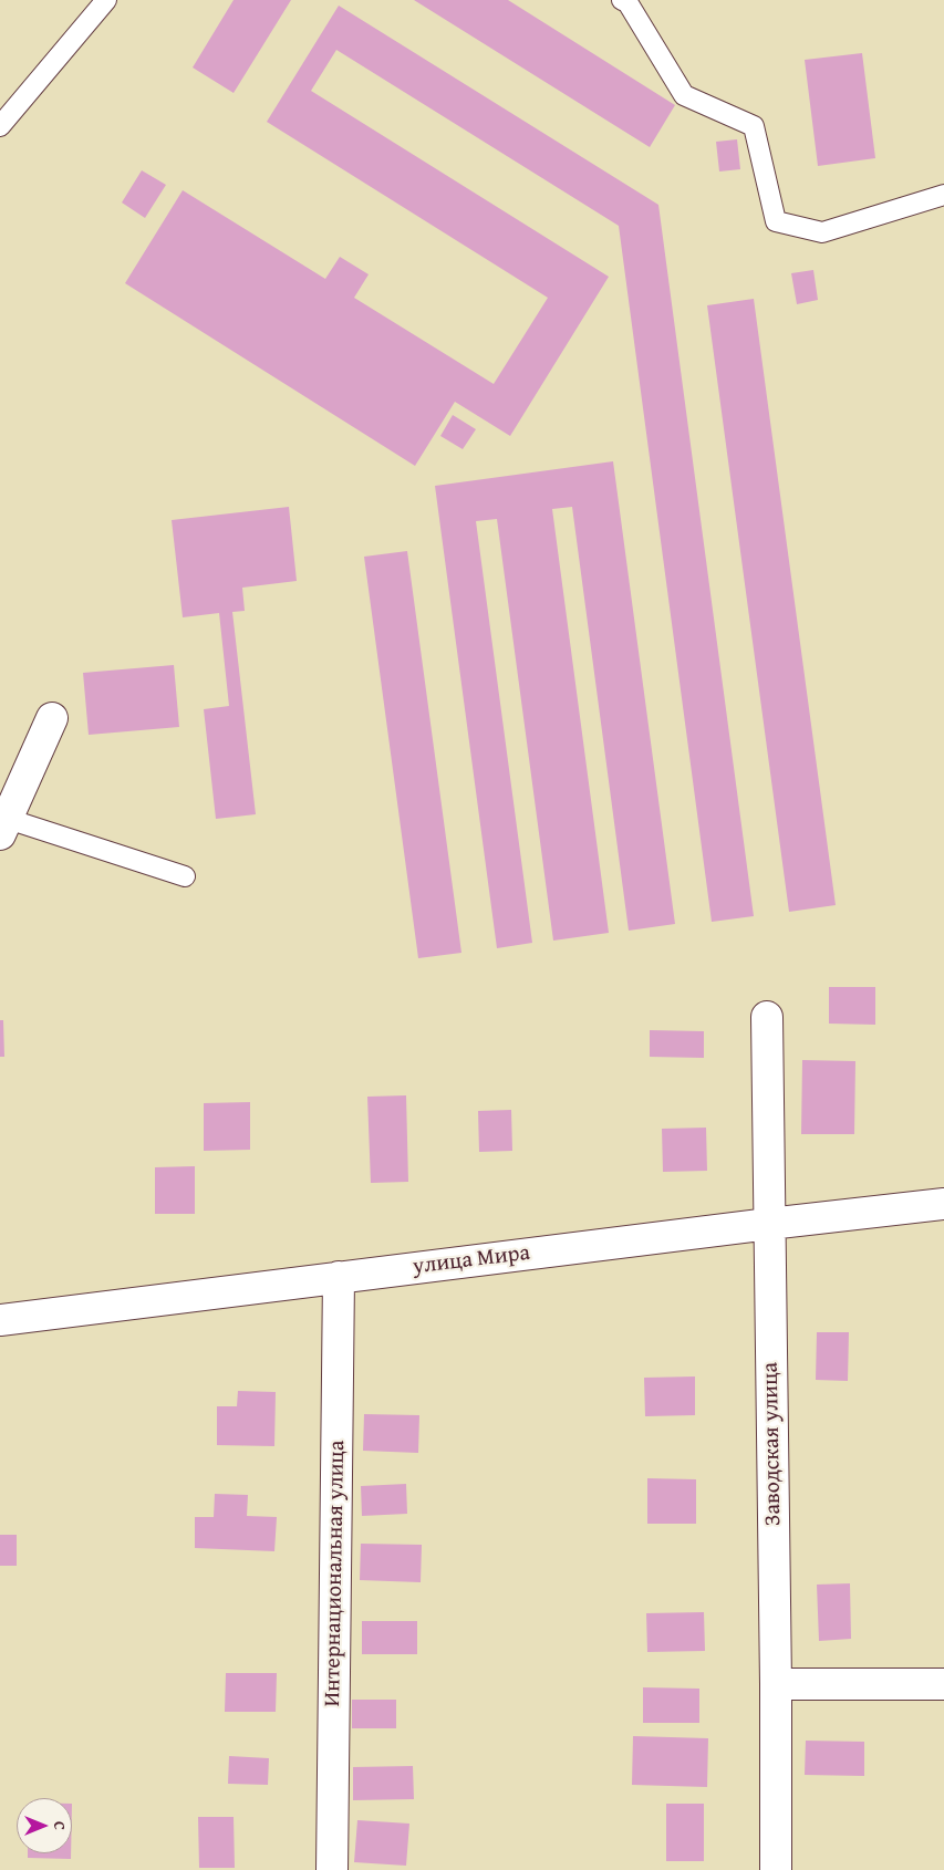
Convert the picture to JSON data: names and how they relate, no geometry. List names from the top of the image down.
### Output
{
  "streets": {
    "street": ["улица Мира", "Заводская улица", "Интернациональная улица"]
  },
  "crossings": [
    ["улица Мира", "Заводская улица"],
    ["улица Мира", "Интернациональная улица"]
  ],
  "north": "right"
}
